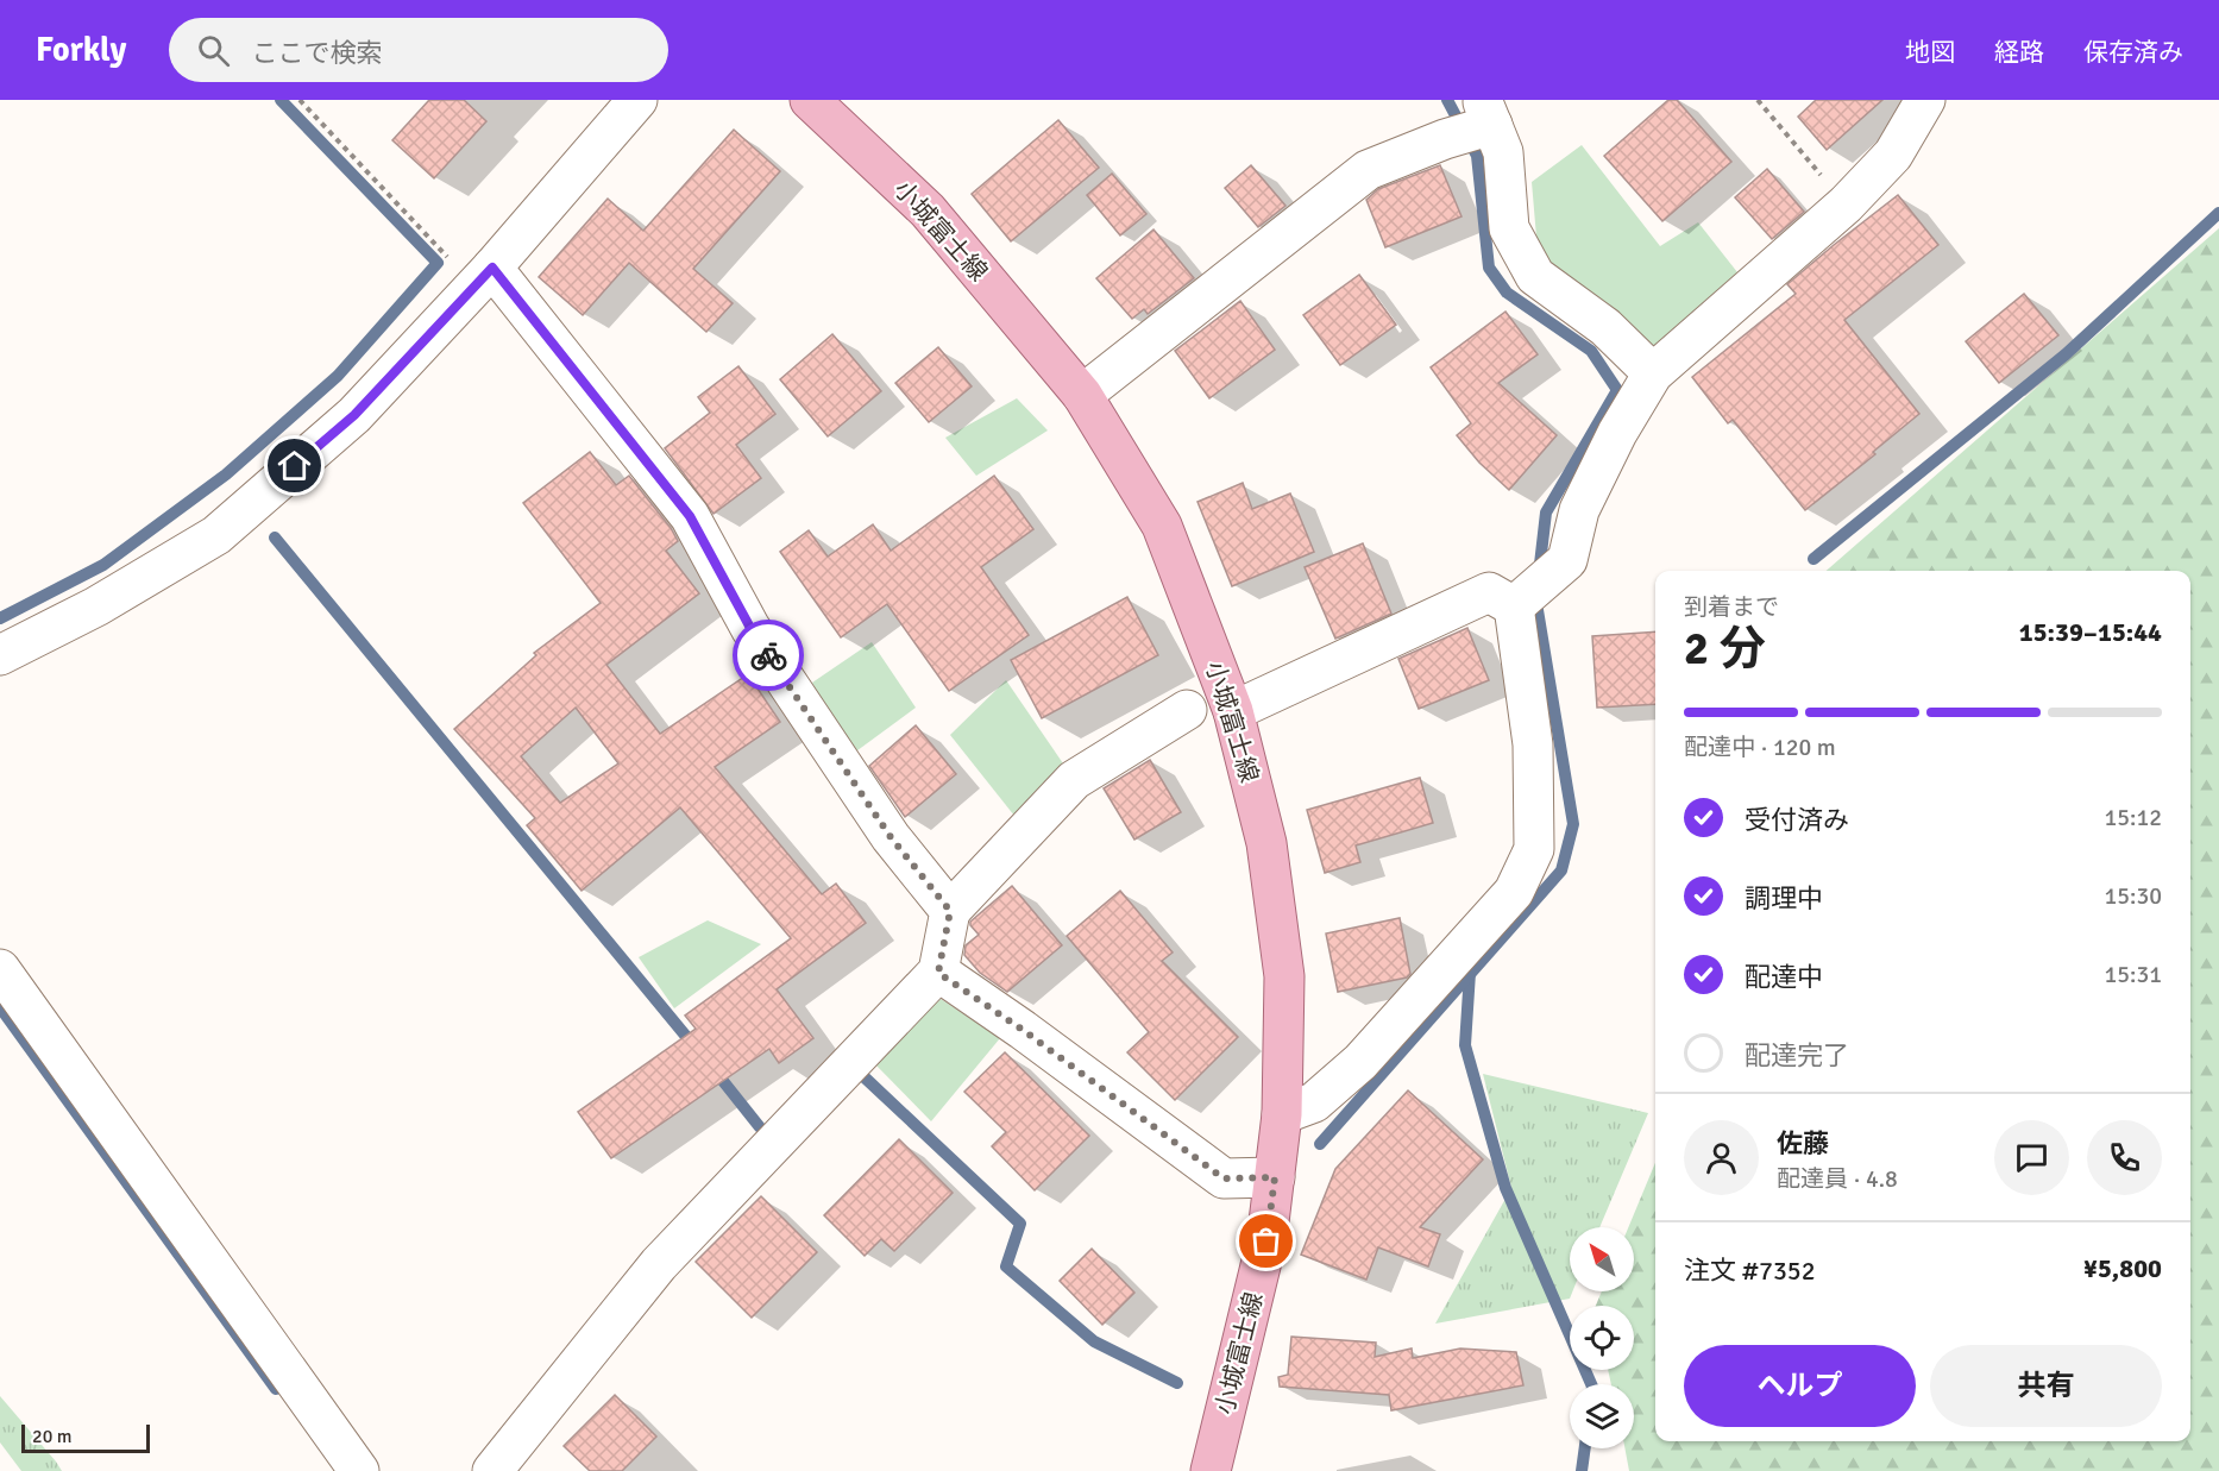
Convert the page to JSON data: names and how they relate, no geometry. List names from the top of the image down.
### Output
{
  "streets": {
    "main road": ["小城富士線"]
  },
  "scale_bar": "20 m",
  "north": "top left",
  "page": {
    "header": "Forkly",
    "search": "ここで検索",
    "nav": ["地図", "経路", "保存済み"],
    "heading": ["2 分", "到着まで", "15:39–15:44"],
    "panel": [
      "佐藤",
      "配達員 · 4.8",
      "注文 #7352",
      "¥5,800"
    ],
    "bar": "配達中 · 120 m",
    "list": [
      ["受付済み", "15:12"],
      ["調理中", "15:30"],
      ["配達中", "15:31"],
      "配達完了"
    ],
    "buttons": ["ヘルプ", "共有"],
    "scale": "20 m"
  }
}
